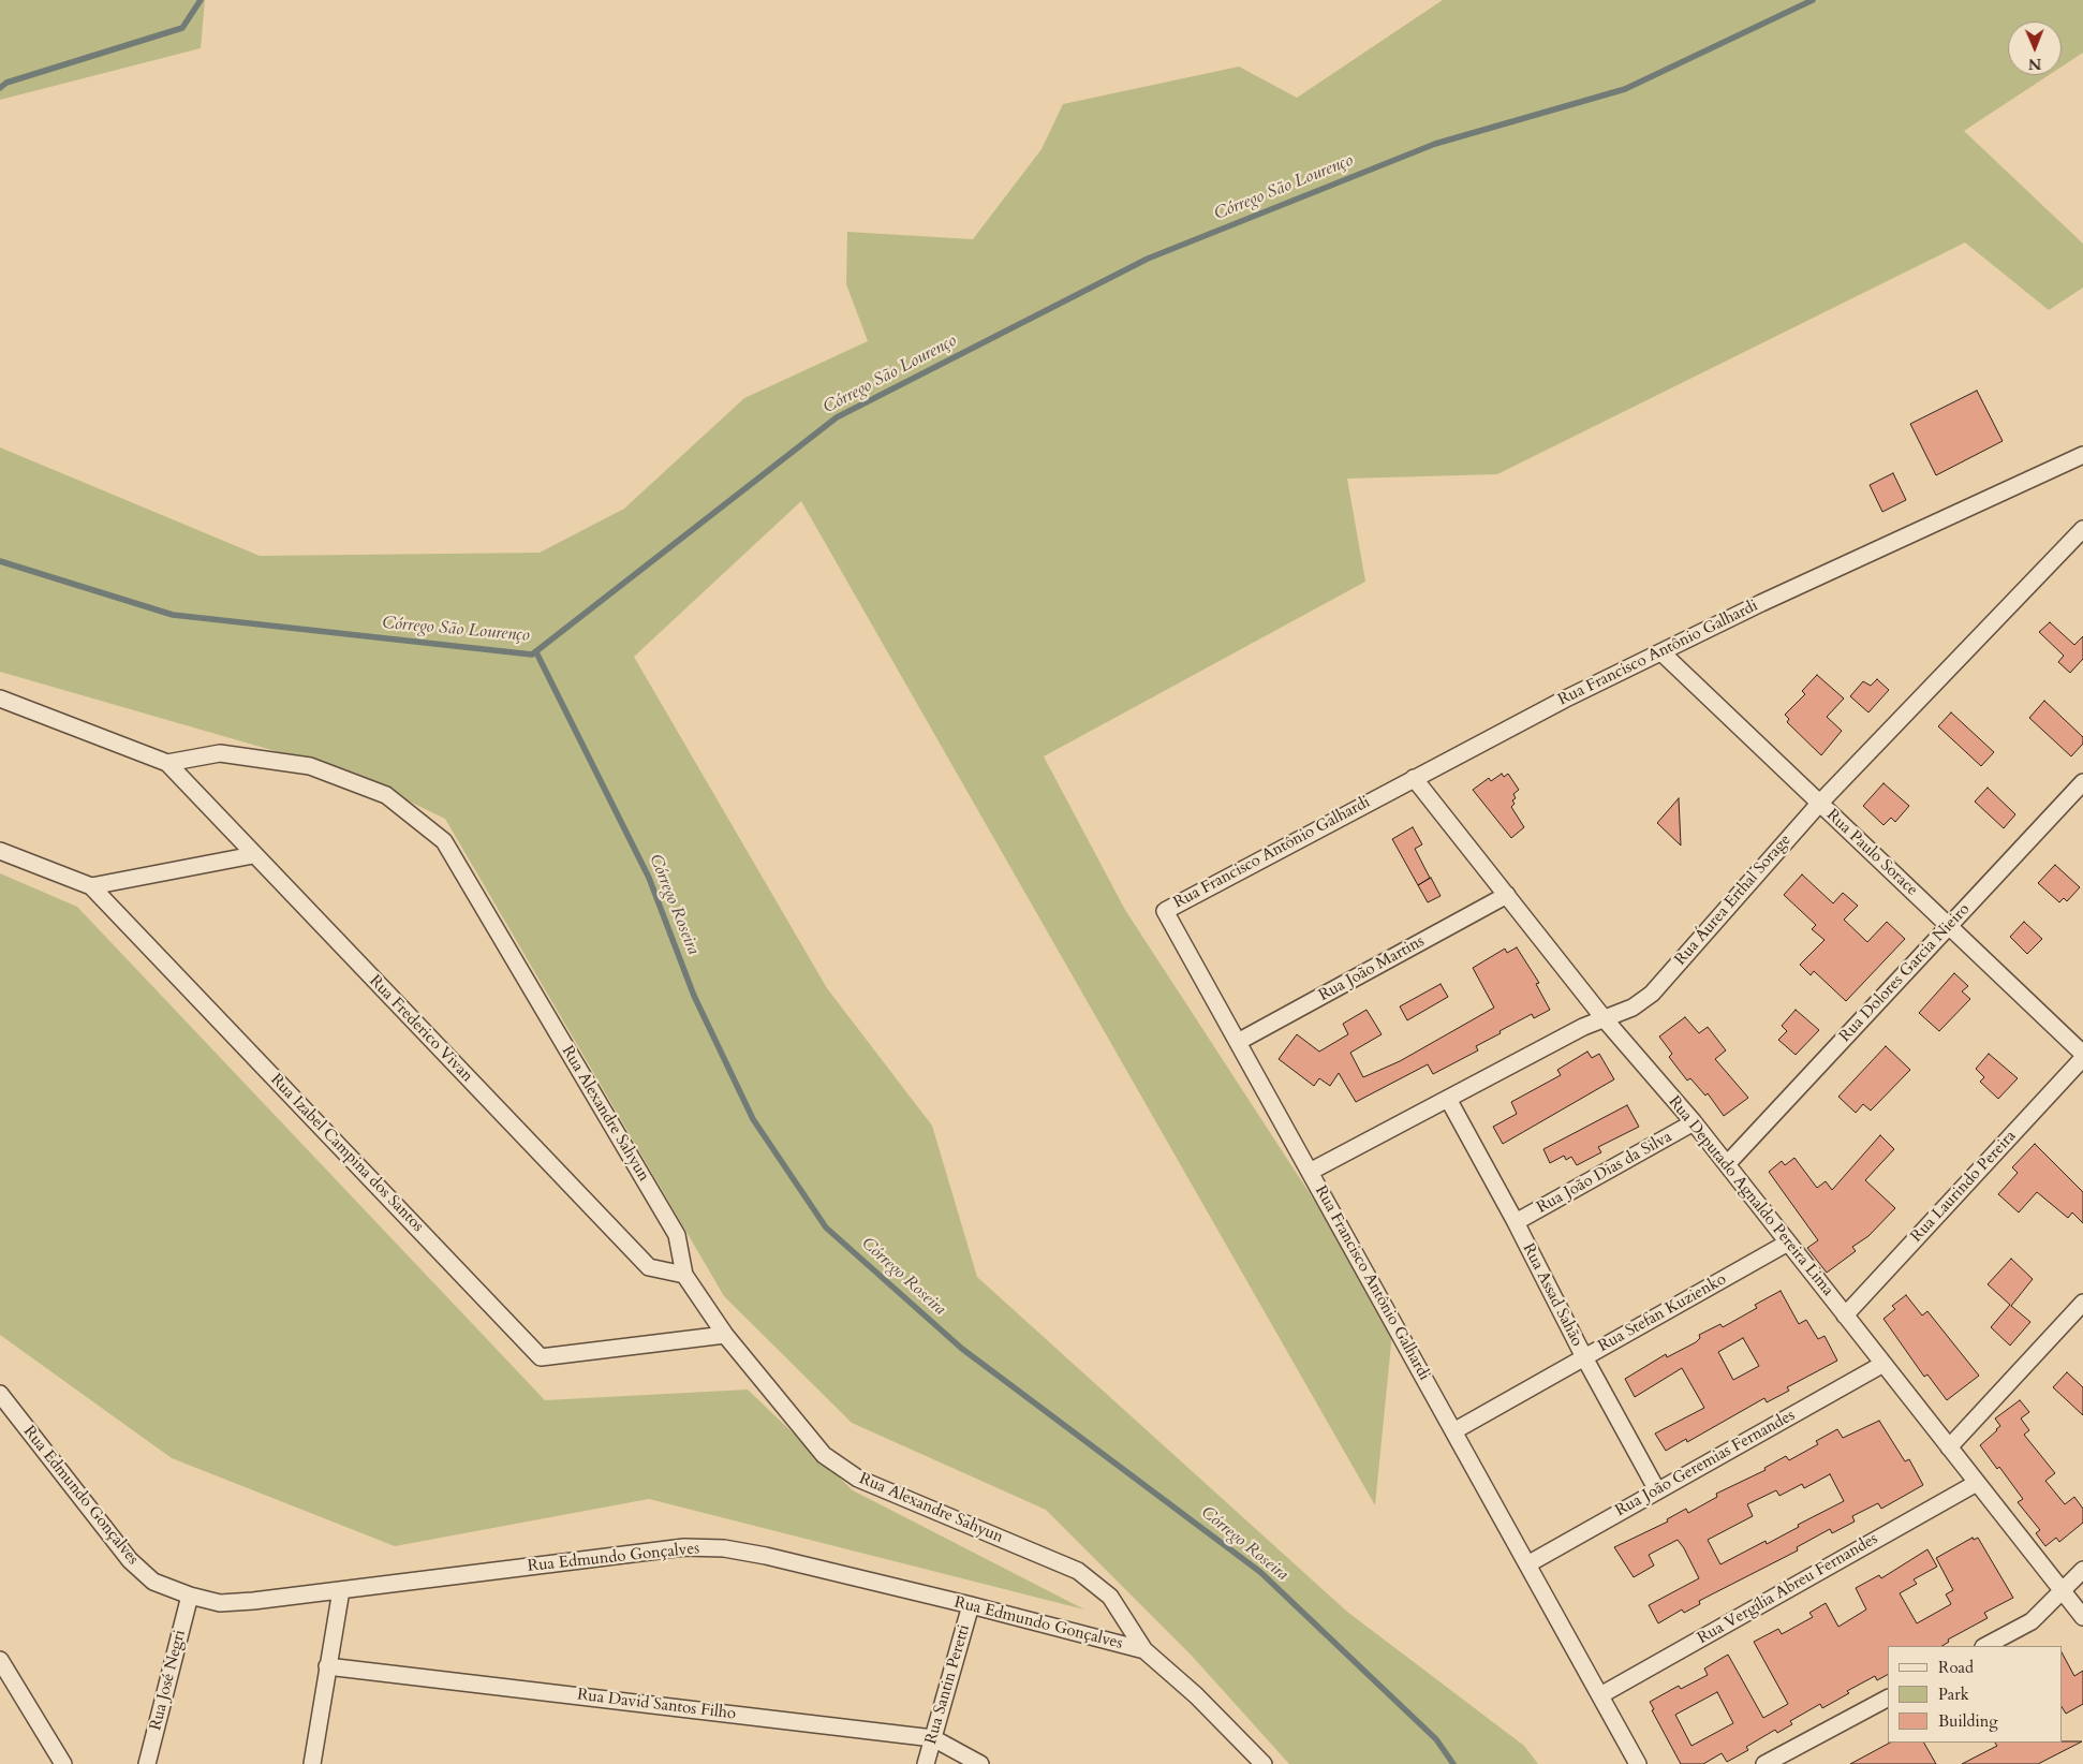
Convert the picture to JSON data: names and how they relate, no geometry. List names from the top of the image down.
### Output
{
  "streets": {
    "street": [
      "Rua Francisco Antônio Galhardi",
      "Rua Paulo Sorace",
      "Rua Áurea Erthal Sorage",
      "Rua João Martins",
      "Rua Dolores Garcia Nieiro",
      "Rua Frederico Vivan",
      "Rua Alexandre Sahyun",
      "Rua Izabel Campina dos Santos",
      "Rua João Dias da Silva",
      "Rua Laurindo Pereira",
      "Rua Deputado Agnaldo Pereira Lima",
      "Rua Assad Sahão",
      "Rua Stefan Kuzienko",
      "Rua João Geremias Fernandes",
      "Rua Edmundo Gonçalves",
      "Rua Vergília Abreu Fernandes",
      "Rua José Negri",
      "Rua Santin Peretti",
      "Rua David Santos Filho"
    ]
  },
  "crossings": [
    ["Rua Francisco Antônio Galhardi", "Rua Paulo Sorace"],
    ["Rua Francisco Antônio Galhardi", "Rua Áurea Erthal Sorage"],
    ["Rua Francisco Antônio Galhardi", "Rua João Martins"],
    ["Rua Francisco Antônio Galhardi", "Rua Deputado Agnaldo Pereira Lima"],
    ["Rua Francisco Antônio Galhardi", "Rua Stefan Kuzienko"],
    ["Rua Francisco Antônio Galhardi", "Rua João Geremias Fernandes"],
    ["Rua Francisco Antônio Galhardi", "Rua Vergília Abreu Fernandes"],
    ["Rua Paulo Sorace", "Rua Áurea Erthal Sorage"],
    ["Rua Paulo Sorace", "Rua Dolores Garcia Nieiro"],
    ["Rua Paulo Sorace", "Rua Laurindo Pereira"],
    ["Rua Áurea Erthal Sorage", "Rua Deputado Agnaldo Pereira Lima"],
    ["Rua Áurea Erthal Sorage", "Rua Assad Sahão"],
    ["Rua João Martins", "Rua Deputado Agnaldo Pereira Lima"],
    ["Rua Dolores Garcia Nieiro", "Rua Deputado Agnaldo Pereira Lima"],
    ["Rua Frederico Vivan", "Rua Alexandre Sahyun"],
    ["Rua Alexandre Sahyun", "Rua Izabel Campina dos Santos"],
    ["Rua Alexandre Sahyun", "Rua Edmundo Gonçalves"],
    ["Rua João Dias da Silva", "Rua Deputado Agnaldo Pereira Lima"],
    ["Rua João Dias da Silva", "Rua Assad Sahão"],
    ["Rua Laurindo Pereira", "Rua Deputado Agnaldo Pereira Lima"],
    ["Rua Deputado Agnaldo Pereira Lima", "Rua Stefan Kuzienko"],
    ["Rua Deputado Agnaldo Pereira Lima", "Rua João Geremias Fernandes"],
    ["Rua Deputado Agnaldo Pereira Lima", "Rua Vergília Abreu Fernandes"],
    ["Rua Assad Sahão", "Rua Stefan Kuzienko"],
    ["Rua Assad Sahão", "Rua João Geremias Fernandes"],
    ["Rua Edmundo Gonçalves", "Rua José Negri"],
    ["Rua Edmundo Gonçalves", "Rua Santin Peretti"],
    ["Rua Santin Peretti", "Rua David Santos Filho"]
  ],
  "water": ["Córrego São Lourenço", "Córrego Roseira"],
  "legend": ["Road", "Park", "Building"],
  "north": "bottom"
}
